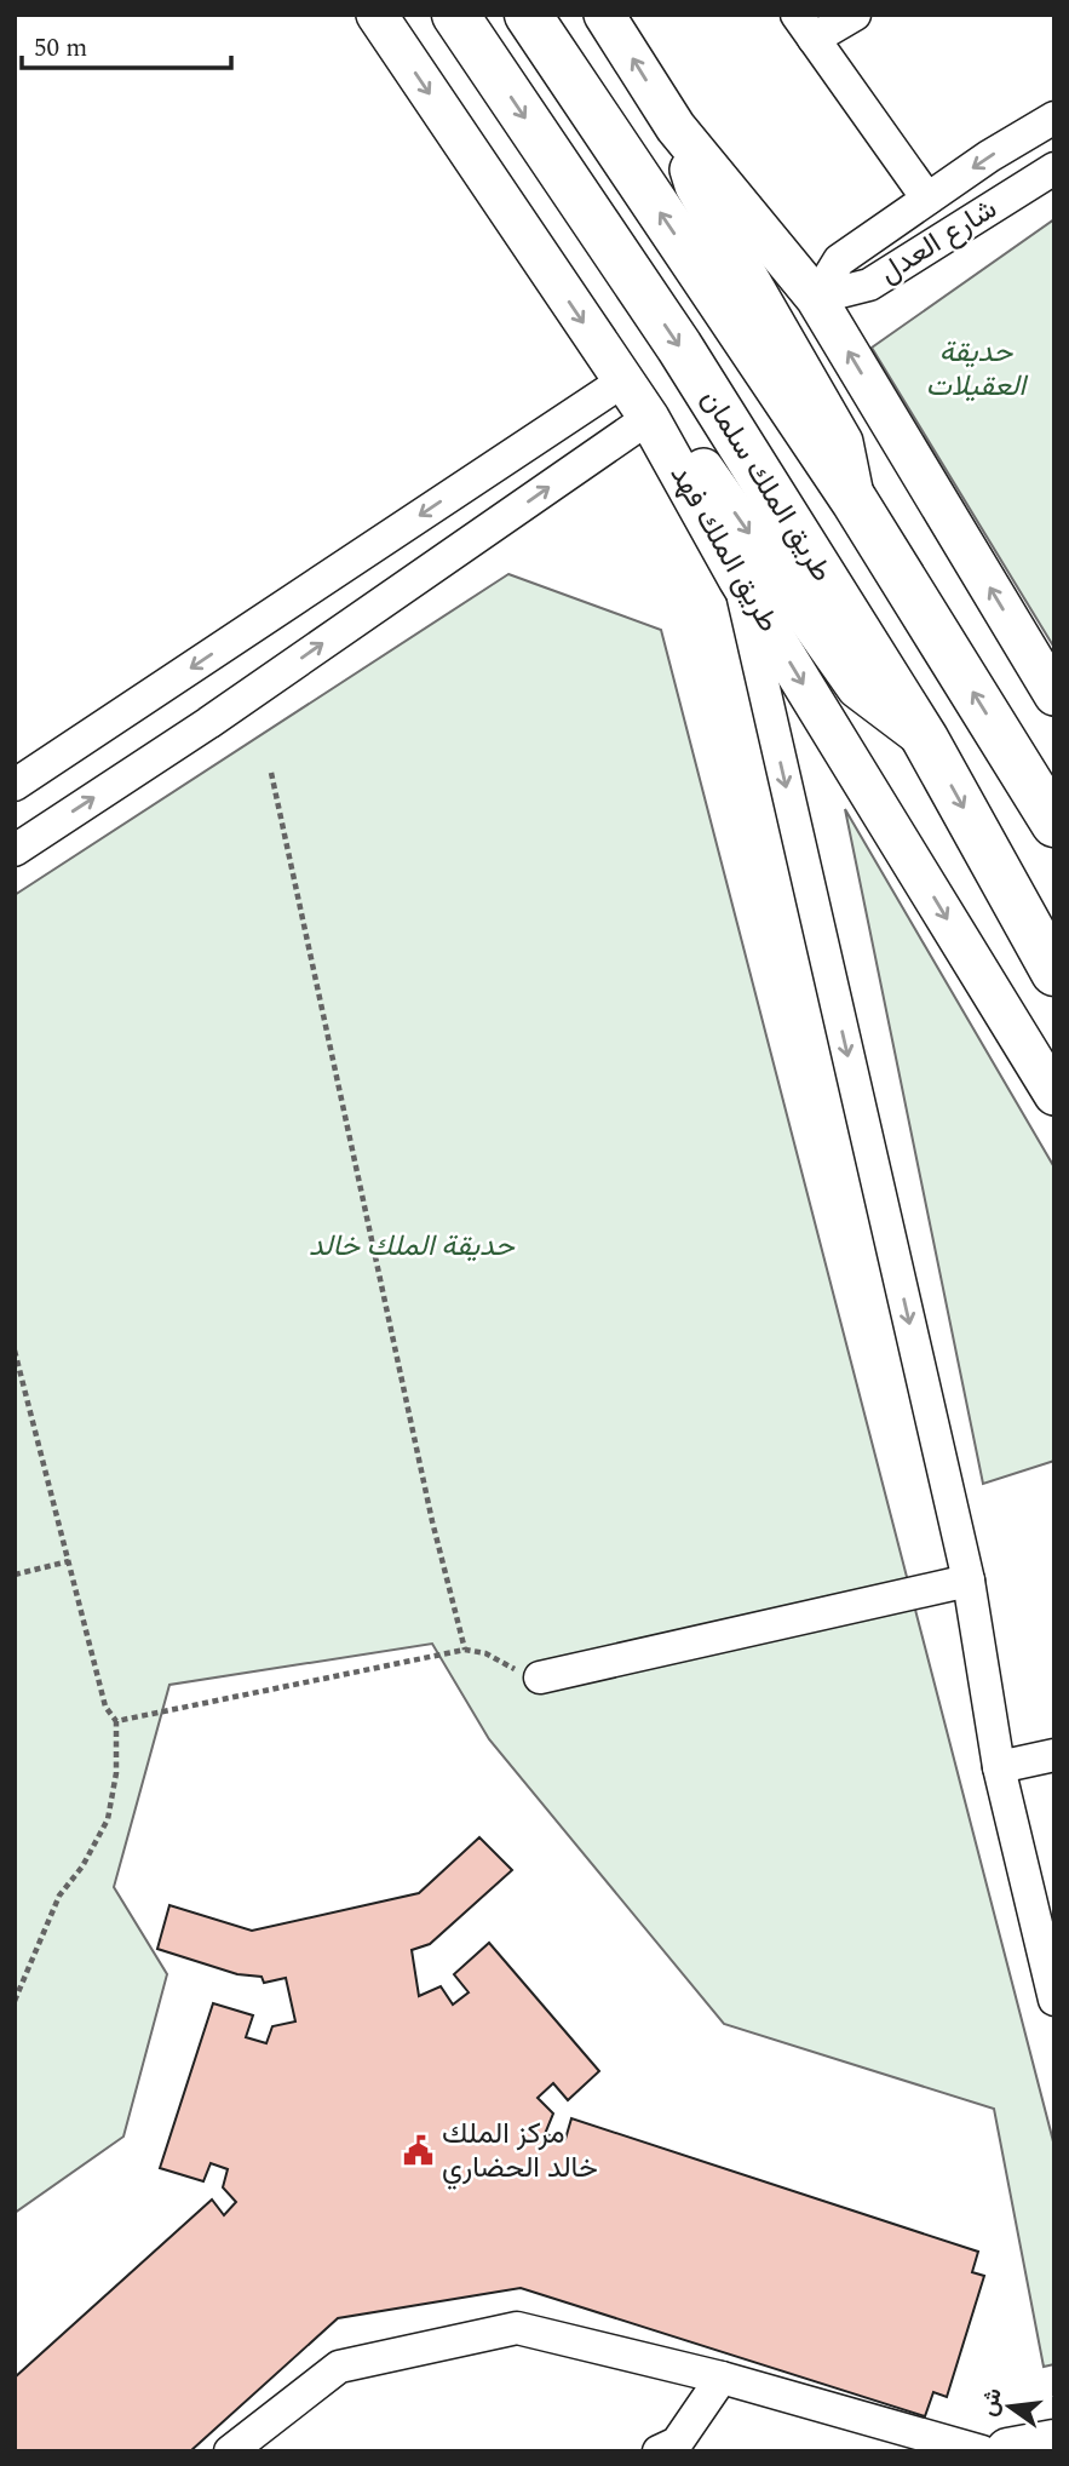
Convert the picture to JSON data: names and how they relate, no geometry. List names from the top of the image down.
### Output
{
  "streets": {
    "highway": ["طريق الملك سلمان"],
    "main road": ["طريق الملك فهد"],
    "street": ["شارع العدل"]
  },
  "parks": ["حديقة العقيلات", "حديقة الملك خالد"],
  "places": {
    "public building": ["مركز الملك خالد الحضاري"]
  },
  "scale_bar": "50 m",
  "north": "left"
}
